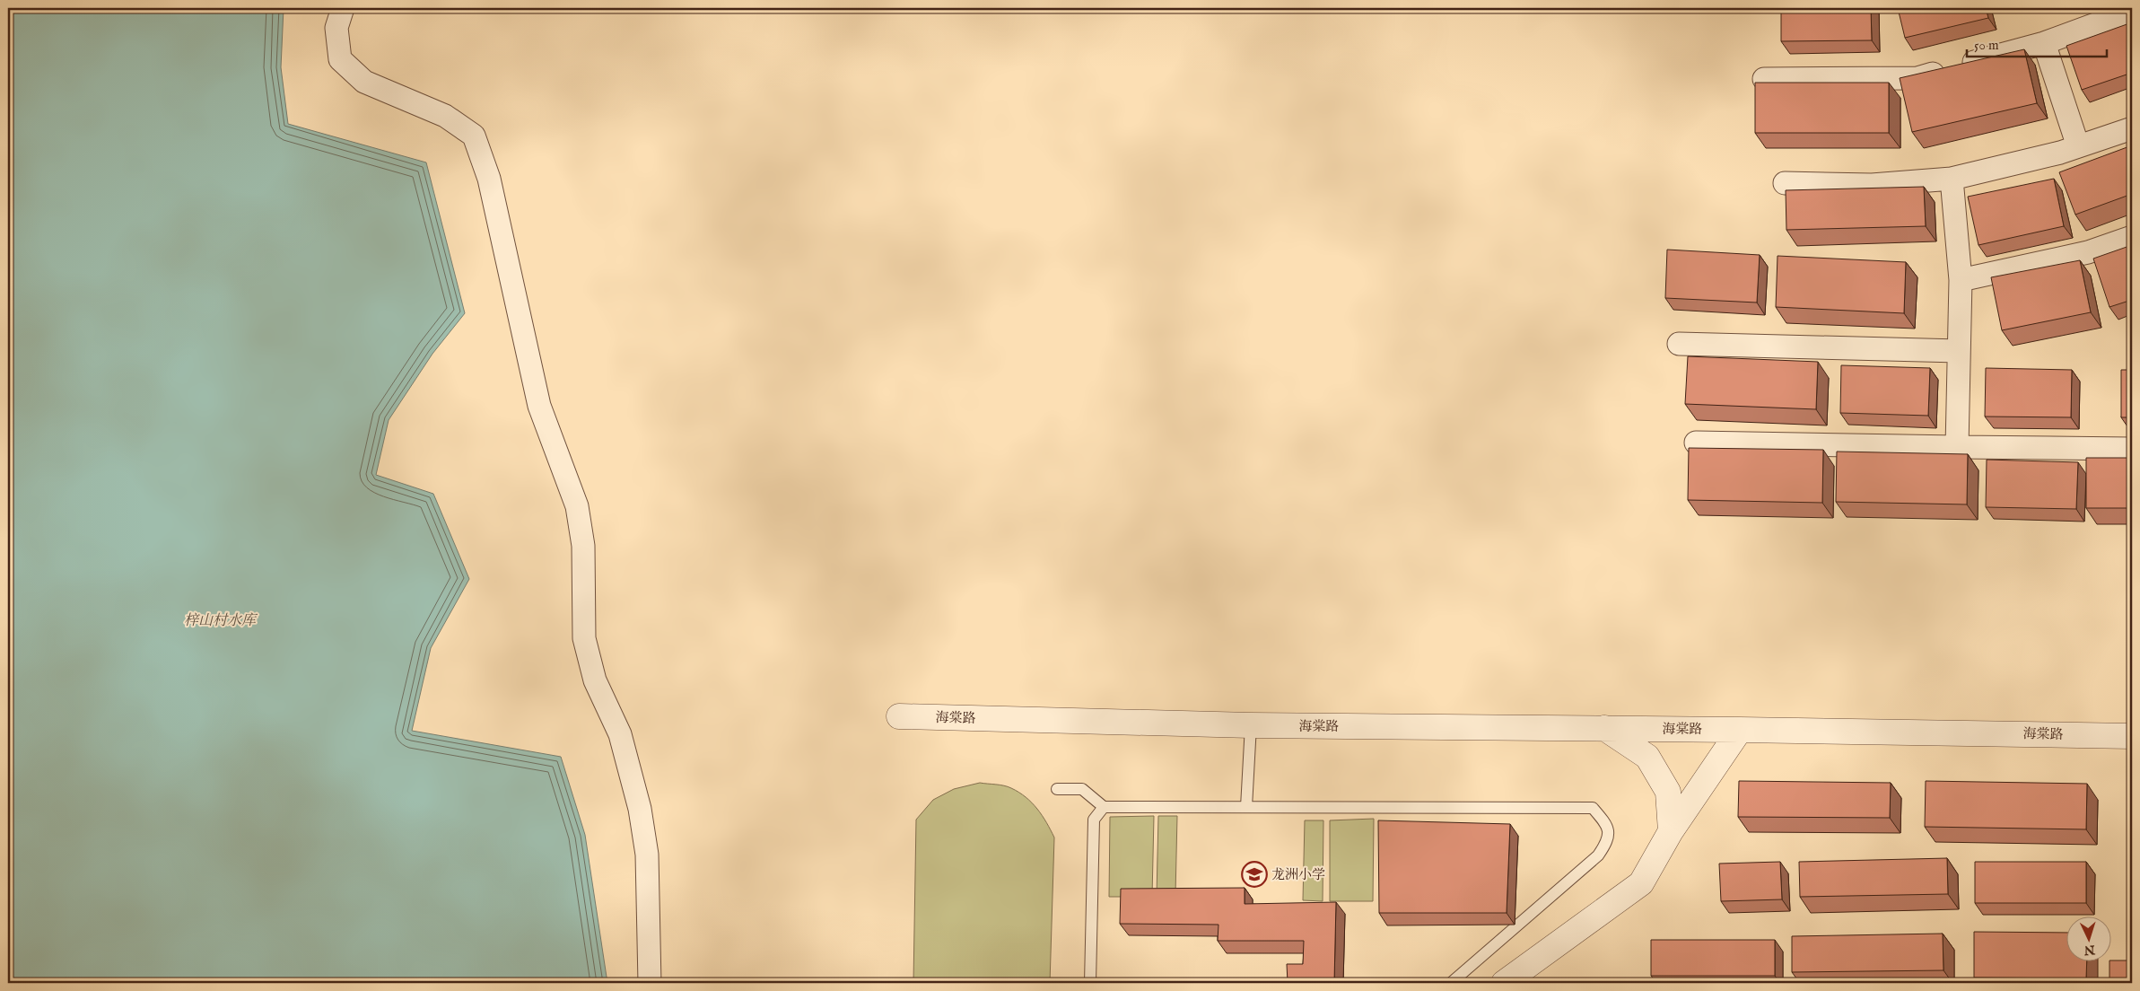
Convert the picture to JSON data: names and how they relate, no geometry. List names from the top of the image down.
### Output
{
  "streets": {
    "street": ["海棠路"]
  },
  "water": ["梓山村水库"],
  "places": {
    "school or university": ["龙洲小学"]
  },
  "scale_bar": "50 m",
  "north": "bottom"
}
